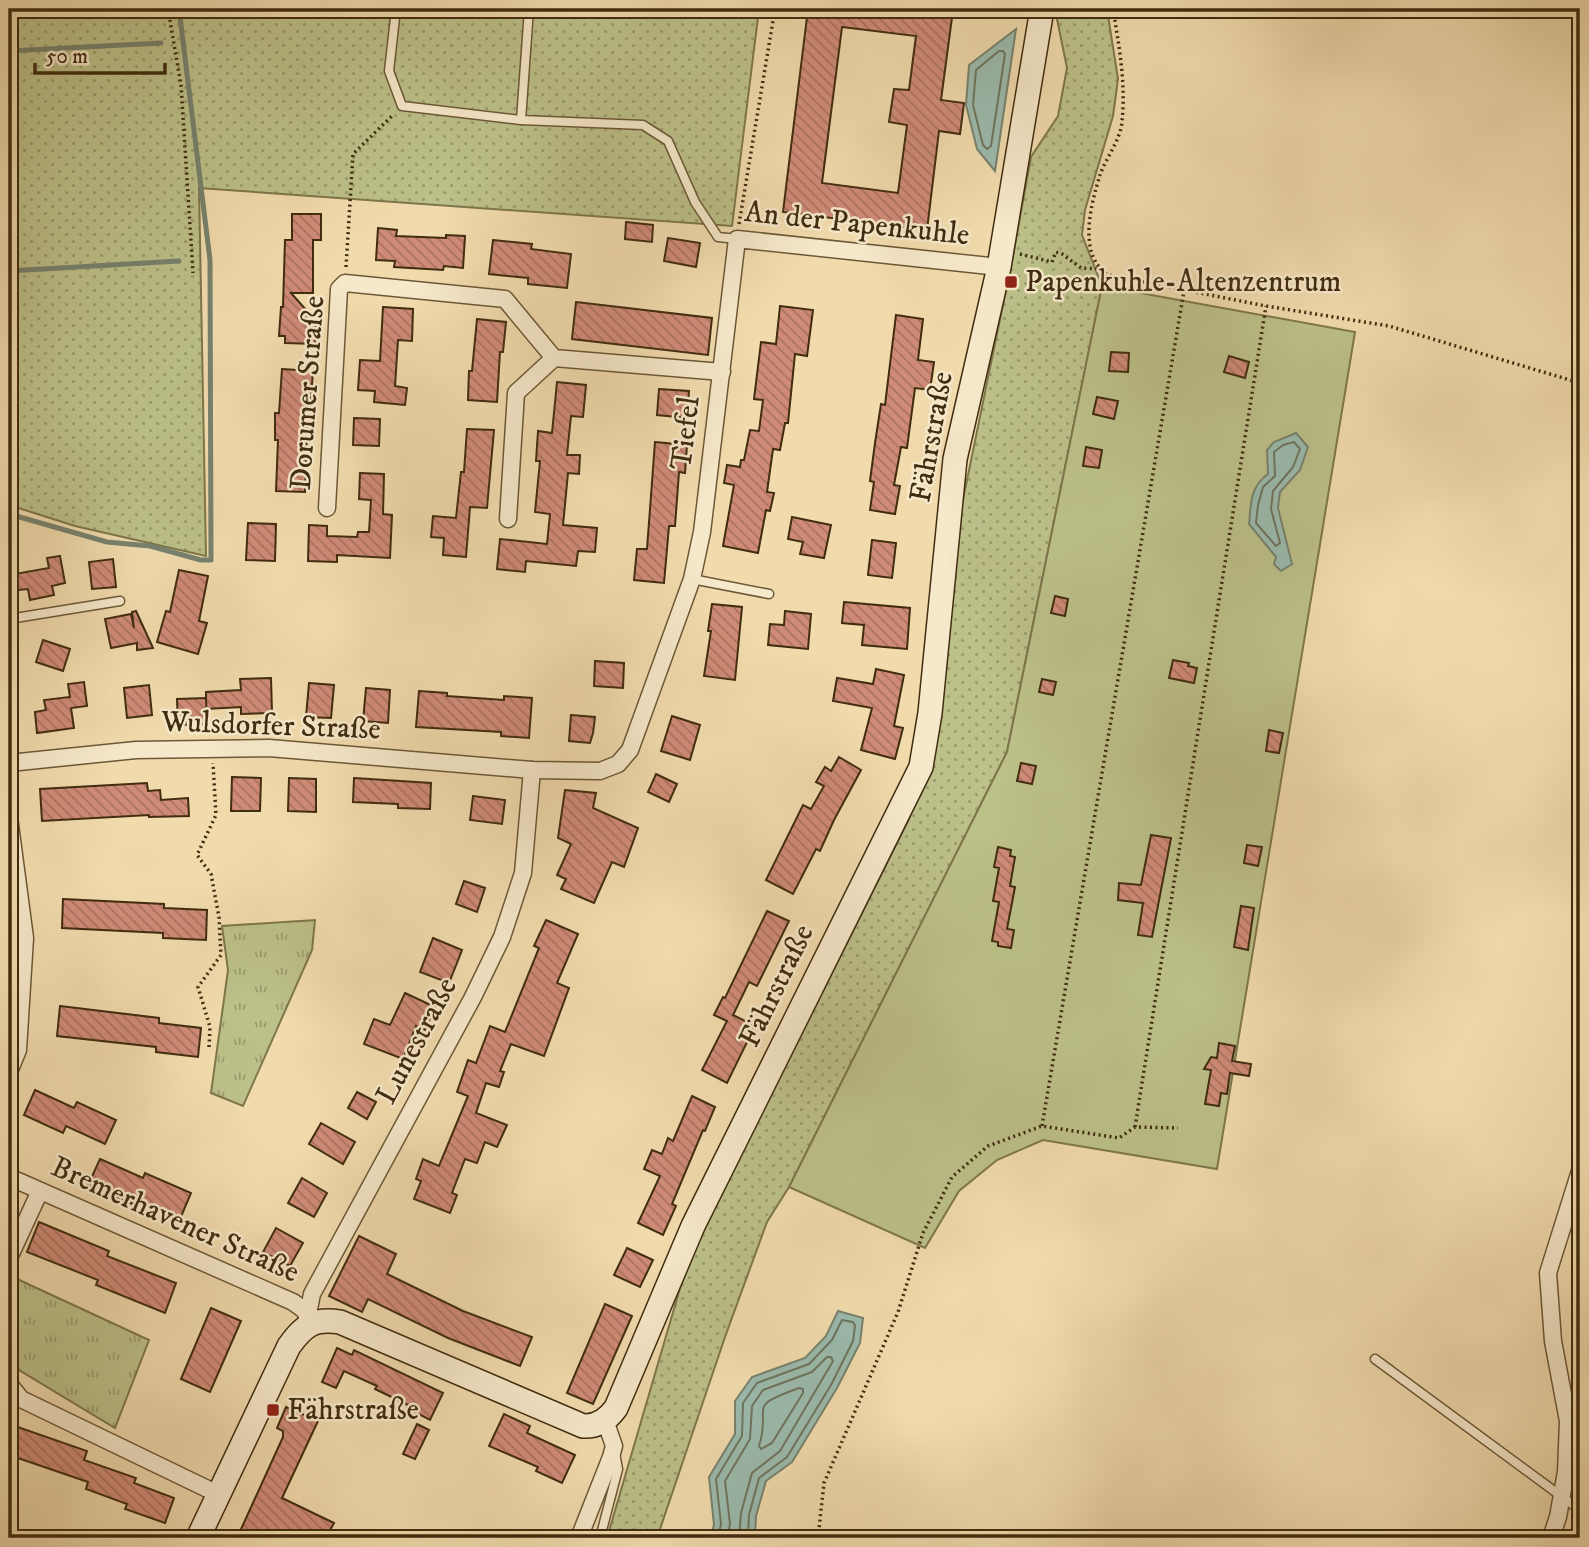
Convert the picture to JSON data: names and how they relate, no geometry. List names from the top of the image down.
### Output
{
  "streets": {
    "street": [
      "An der Papenkuhle",
      "Dorumer Straße",
      "Tiefel",
      "Fährstraße",
      "Wulsdorfer Straße",
      "Lunestraße",
      "Bremerhavener Straße"
    ]
  },
  "crossings": [
    ["An der Papenkuhle", "Tiefel"],
    ["An der Papenkuhle", "Fährstraße"],
    ["Tiefel", "Wulsdorfer Straße"],
    ["Tiefel", "Lunestraße"],
    ["Wulsdorfer Straße", "Lunestraße"],
    ["Lunestraße", "Bremerhavener Straße"]
  ],
  "places": {
    "transit": ["Papenkuhle-Altenzentrum", "Fährstraße"]
  },
  "scale_bar": "50 m"
}
